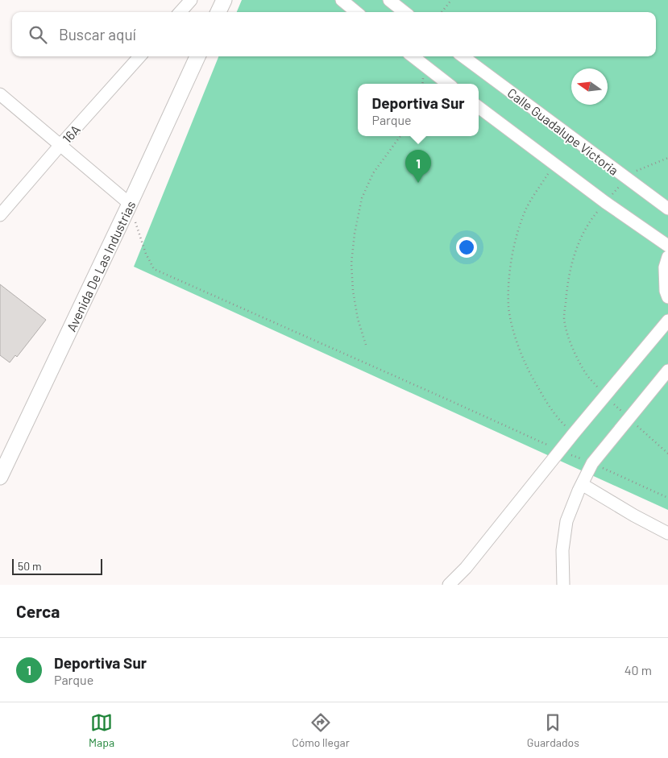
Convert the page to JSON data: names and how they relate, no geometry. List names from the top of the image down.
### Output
{
  "streets": {
    "main road": ["Avenida De Las Industrias"],
    "street": ["Calle Guadalupe Victoria", "16A"]
  },
  "scale_bar": "50 m",
  "north": "left",
  "page": {
    "search": "Buscar aquí",
    "popup": ["Deportiva Sur", "Parque"],
    "pins": "1",
    "scale": "50 m",
    "heading": "Cerca",
    "list": [
      {
        "mark": "1",
        "name": "Deportiva Sur",
        "note": "Parque",
        "value": "40 m"
      }
    ],
    "nav": ["Mapa", "Cómo llegar", "Guardados"]
  }
}
